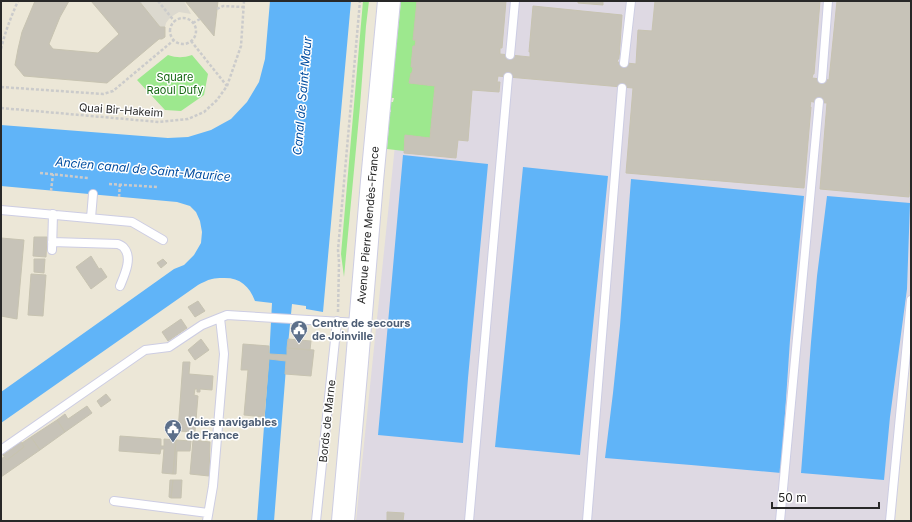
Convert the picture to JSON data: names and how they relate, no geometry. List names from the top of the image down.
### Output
{
  "streets": {
    "main road": ["Avenue Pierre Mendès-France"],
    "lane": ["Bords de Marne"],
    "path": ["Quai Bir-Hakeim"]
  },
  "water": ["Canal de Saint-Maur", "Ancien canal de Saint-Maurice"],
  "parks": ["Square Raoul Dufy"],
  "places": {
    "public building": ["Centre de secours de Joinville", "Voies navigables de France"]
  },
  "scale_bar": "50 m"
}
